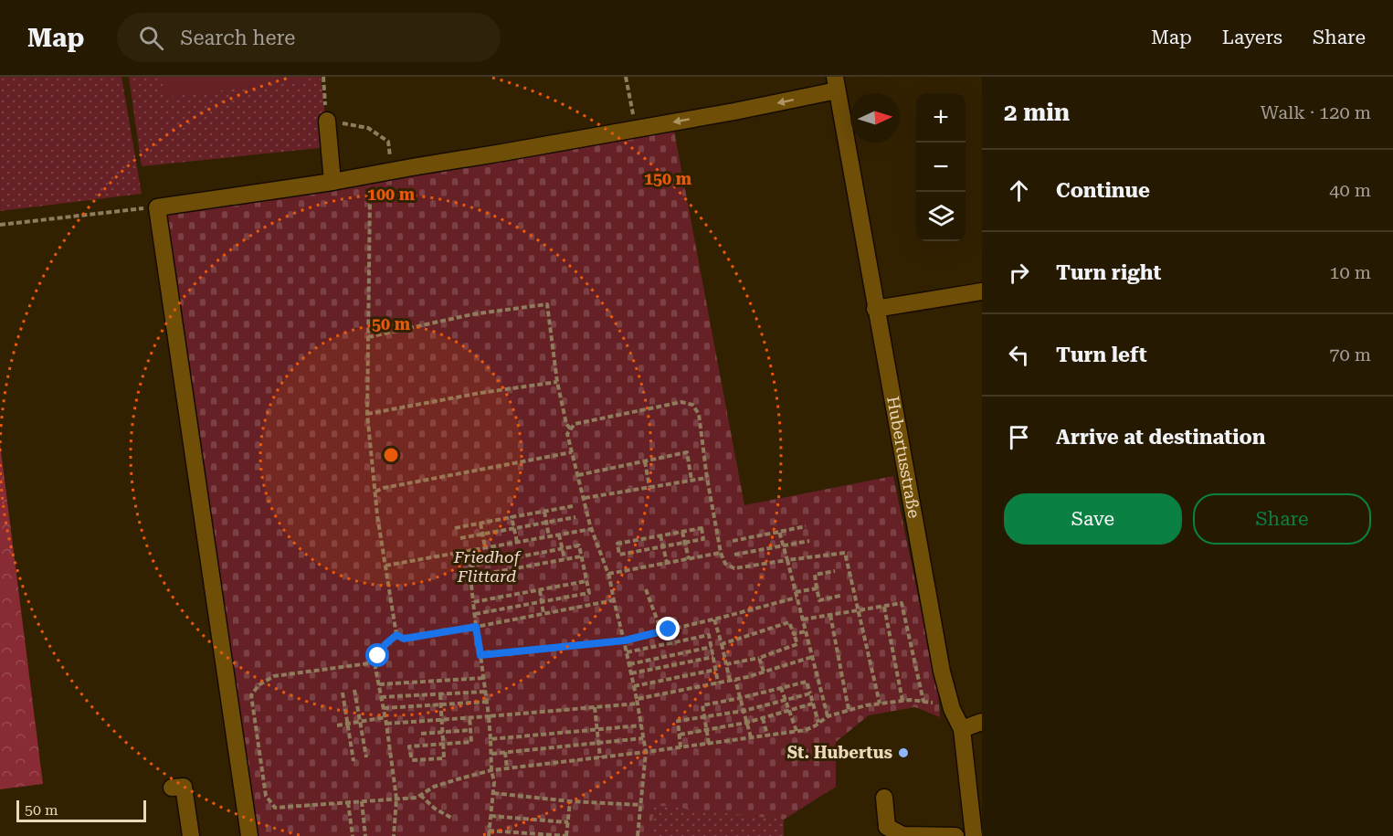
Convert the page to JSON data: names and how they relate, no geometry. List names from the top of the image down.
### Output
{
  "streets": {
    "street": ["Hubertusstraße"]
  },
  "parks": ["Friedhof Flittard"],
  "places": ["St. Hubertus"],
  "scale_bar": "50 m",
  "north": "right",
  "page": {
    "header": "Map",
    "search": "Search here",
    "nav": ["Map", "Layers", "Share"],
    "heading": ["2 min", "Walk · 120 m"],
    "map_buttons": ["+", "−"],
    "list": [
      ["Continue", "40 m"],
      ["Turn right", "10 m"],
      ["Turn left", "70 m"],
      "Arrive at destination"
    ],
    "buttons": ["Save", "Share"],
    "scale": "50 m"
  },
  "rings": ["150 m", "100 m", "50 m"]
}
